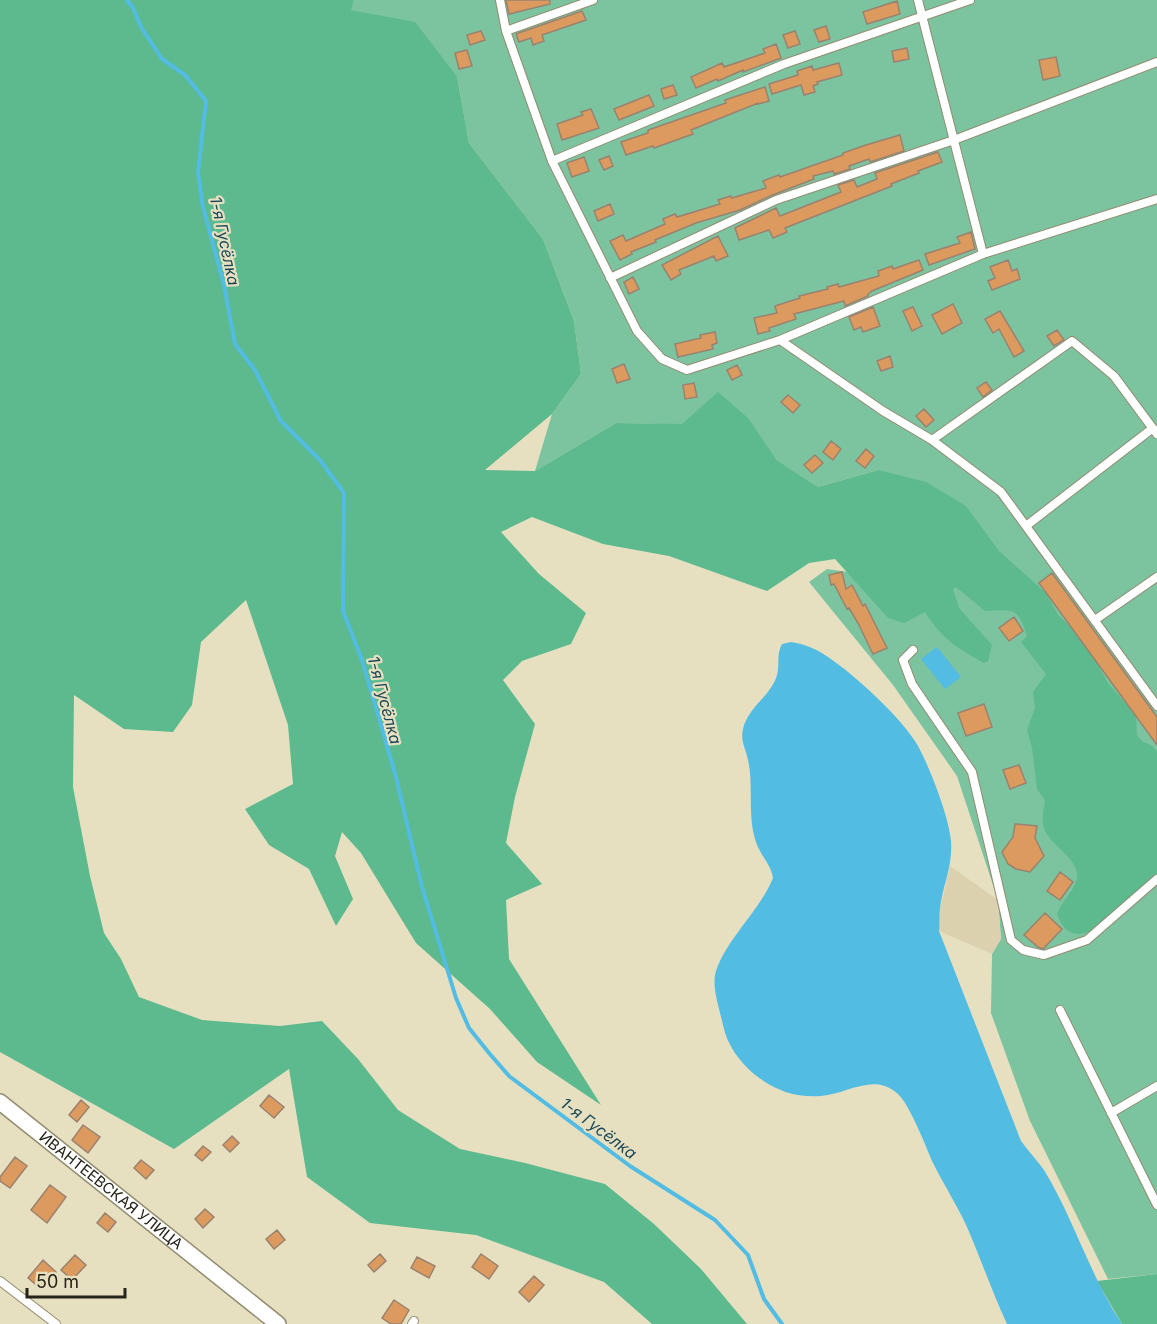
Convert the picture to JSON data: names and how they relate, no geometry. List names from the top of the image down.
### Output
{
  "streets": {
    "street": ["ИВАНТЕЕВСКАЯ УЛИЦА"]
  },
  "water": ["1-я Гусёлка"],
  "scale_bar": "50 m"
}
